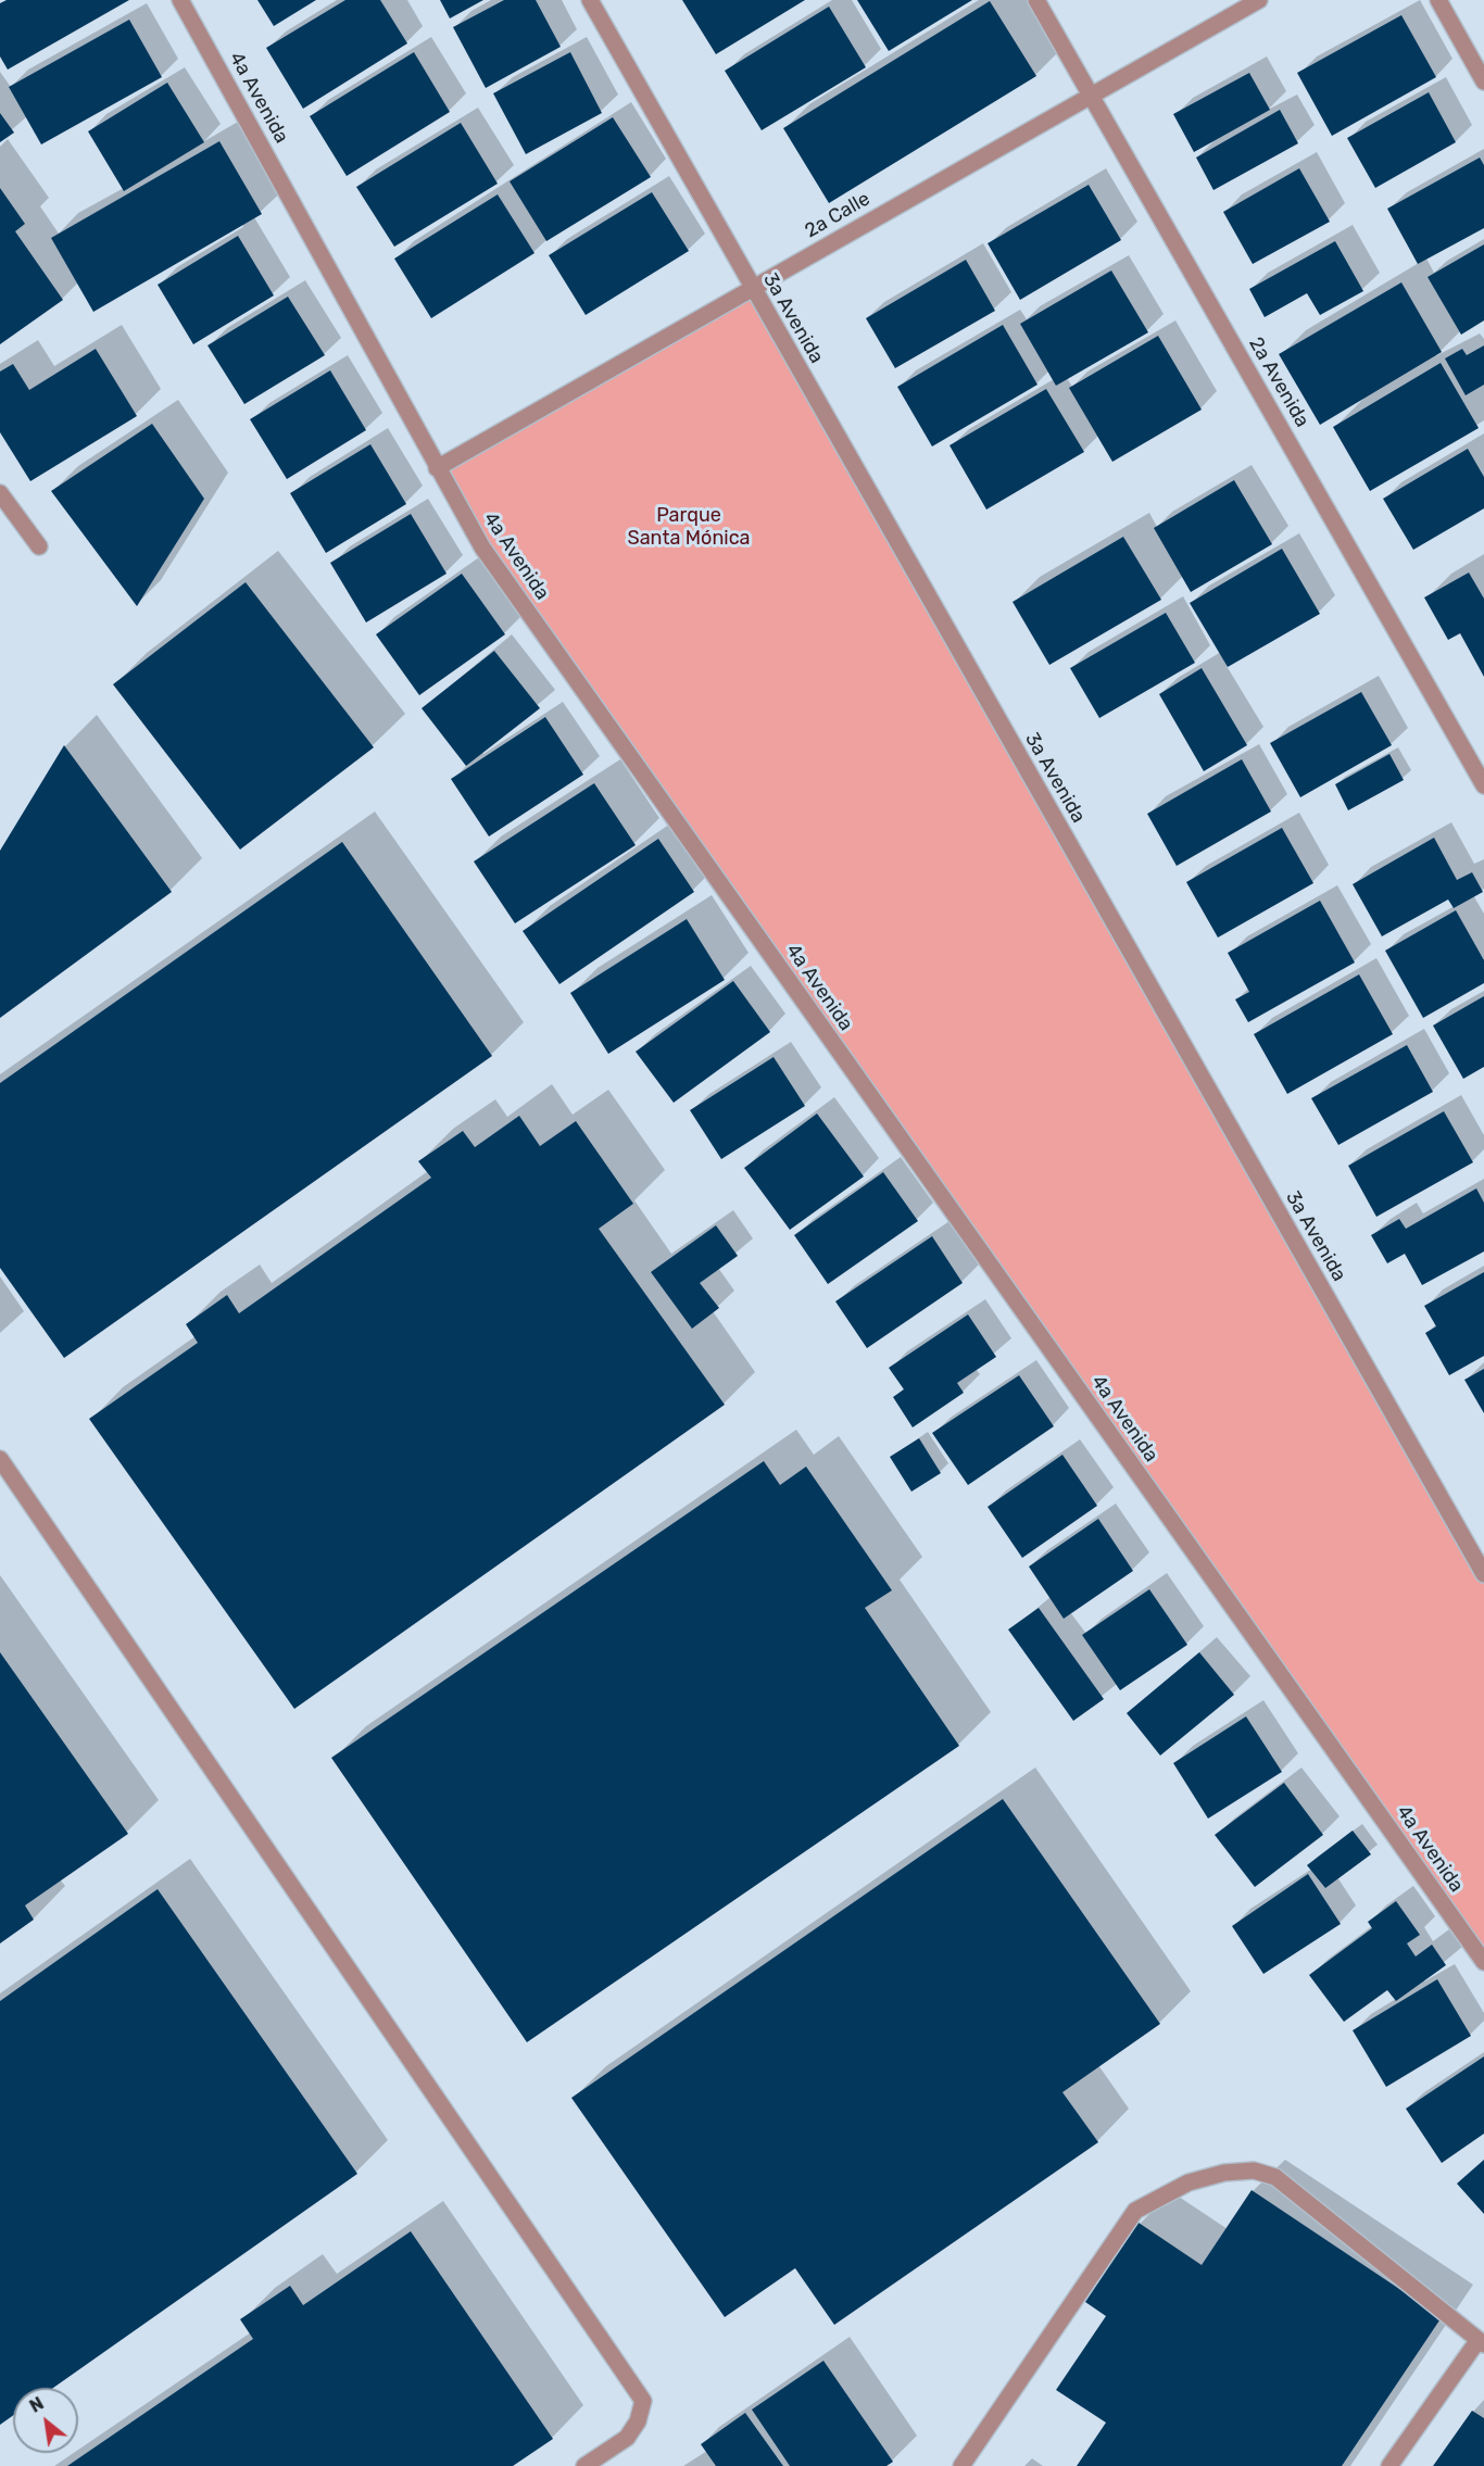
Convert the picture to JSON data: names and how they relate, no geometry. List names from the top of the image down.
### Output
{
  "streets": {
    "street": [
      "4a Avenida",
      "2a Calle",
      "3a Avenida",
      "2a Avenida"
    ]
  },
  "crossings": [
    ["4a Avenida", "2a Calle"],
    ["2a Calle", "3a Avenida"],
    ["2a Calle", "2a Avenida"]
  ],
  "parks": ["Parque Santa Mónica"],
  "north": "top left"
}
